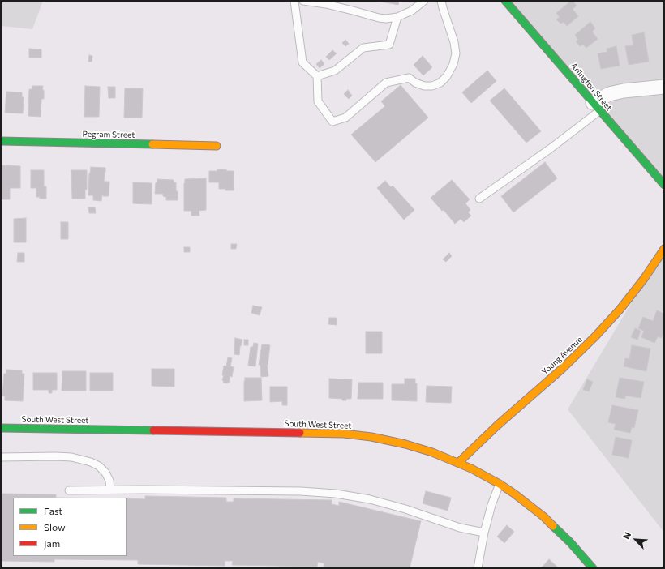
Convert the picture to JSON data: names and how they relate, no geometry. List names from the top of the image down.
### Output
{
  "streets": {
    "street": [
      "Arlington Street",
      "Pegram Street",
      "Young Avenue",
      "South West Street"
    ]
  },
  "crossings": [
    ["Young Avenue", "South West Street"]
  ],
  "legend": ["Fast", "Slow", "Jam"],
  "north": "top left"
}
